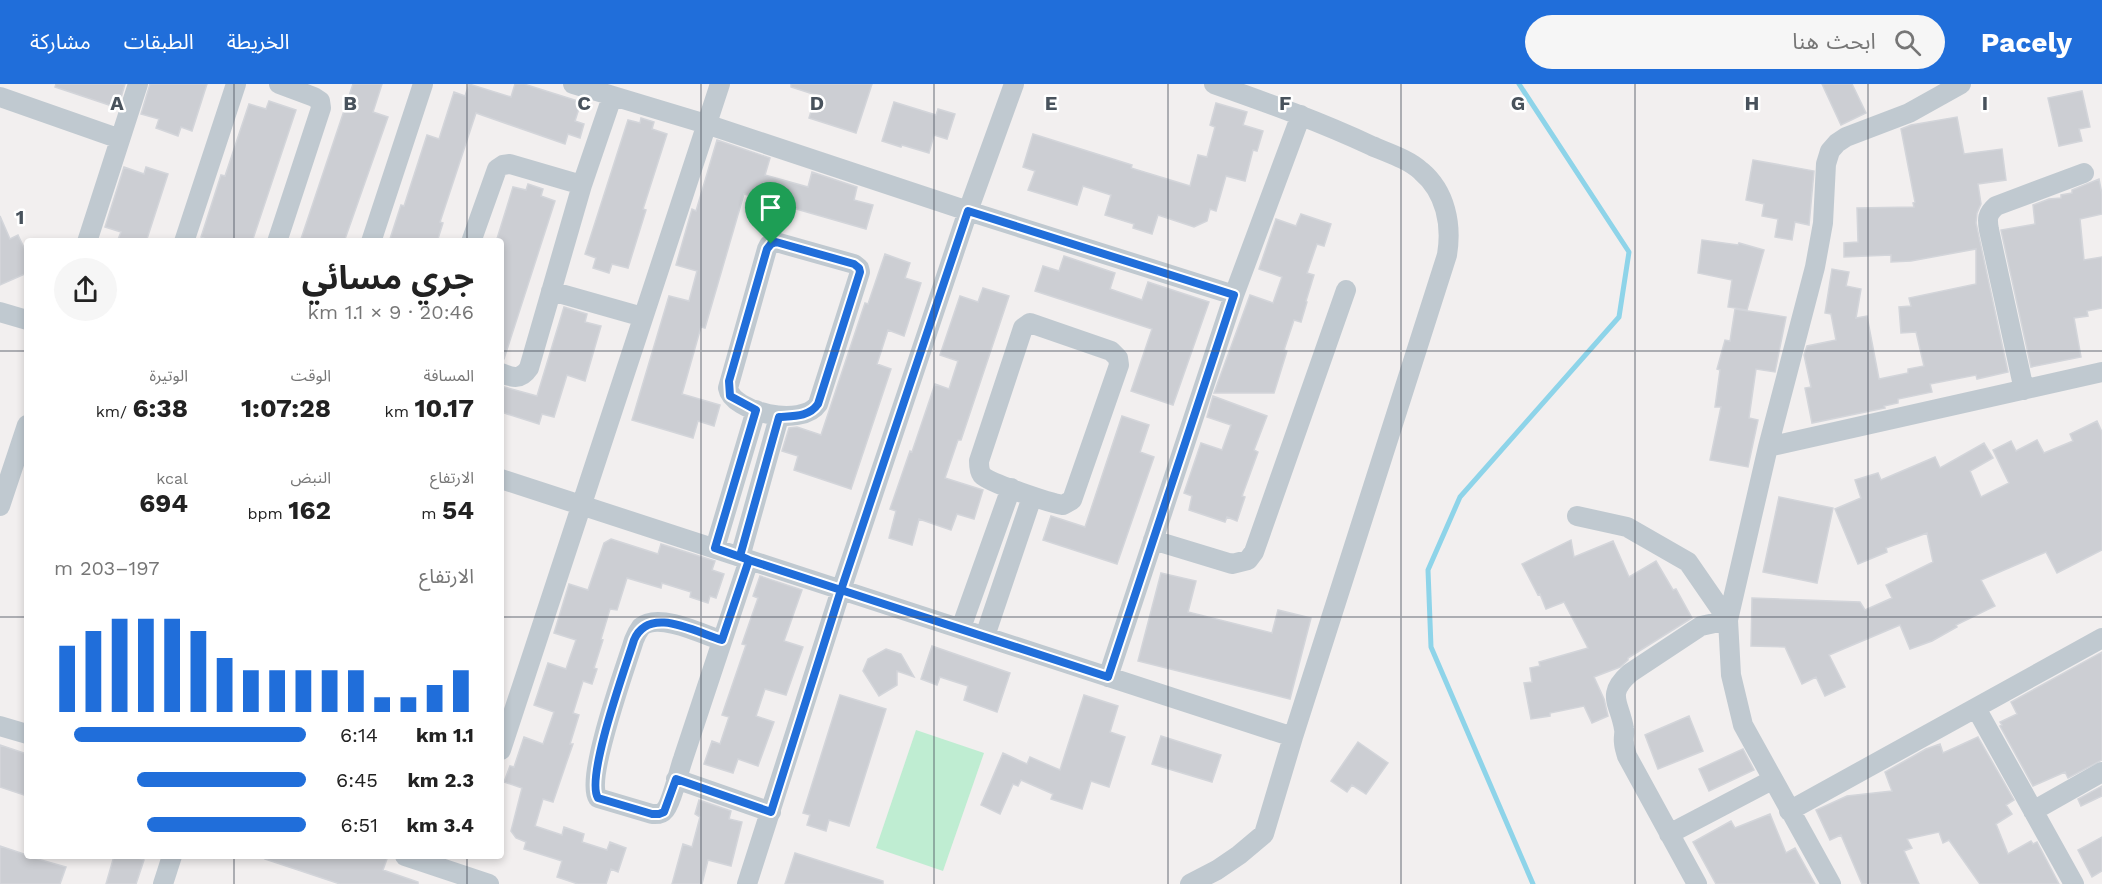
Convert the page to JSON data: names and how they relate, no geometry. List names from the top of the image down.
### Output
{
  "page": {
    "header": "Pacely",
    "search": "ابحث هنا",
    "nav": ["الخريطة", "الطبقات", "مشاركة"],
    "heading": ["جري مسائي", "20:46 · 9 × 1.1 km"],
    "stats": [
      ["المسافة", "10.17 km"],
      ["الوقت", "1:07:28"],
      ["الوتيرة", "6:38 /km"],
      ["الارتفاع", "54 m"],
      ["النبض", "162 bpm"],
      ["kcal", "694"]
    ],
    "chart": ["الارتفاع", "197–203 m"],
    "list": [
      {
        "name": "1.1 km",
        "note": "6:14"
      },
      {
        "name": "2.3 km",
        "note": "6:45"
      },
      {
        "name": "3.4 km",
        "note": "6:51"
      }
    ]
  },
  "grid": {
    "columns": [
      "A",
      "B",
      "C",
      "D",
      "E",
      "F",
      "G",
      "H",
      "I"
    ],
    "rows": ["1"]
  }
}
